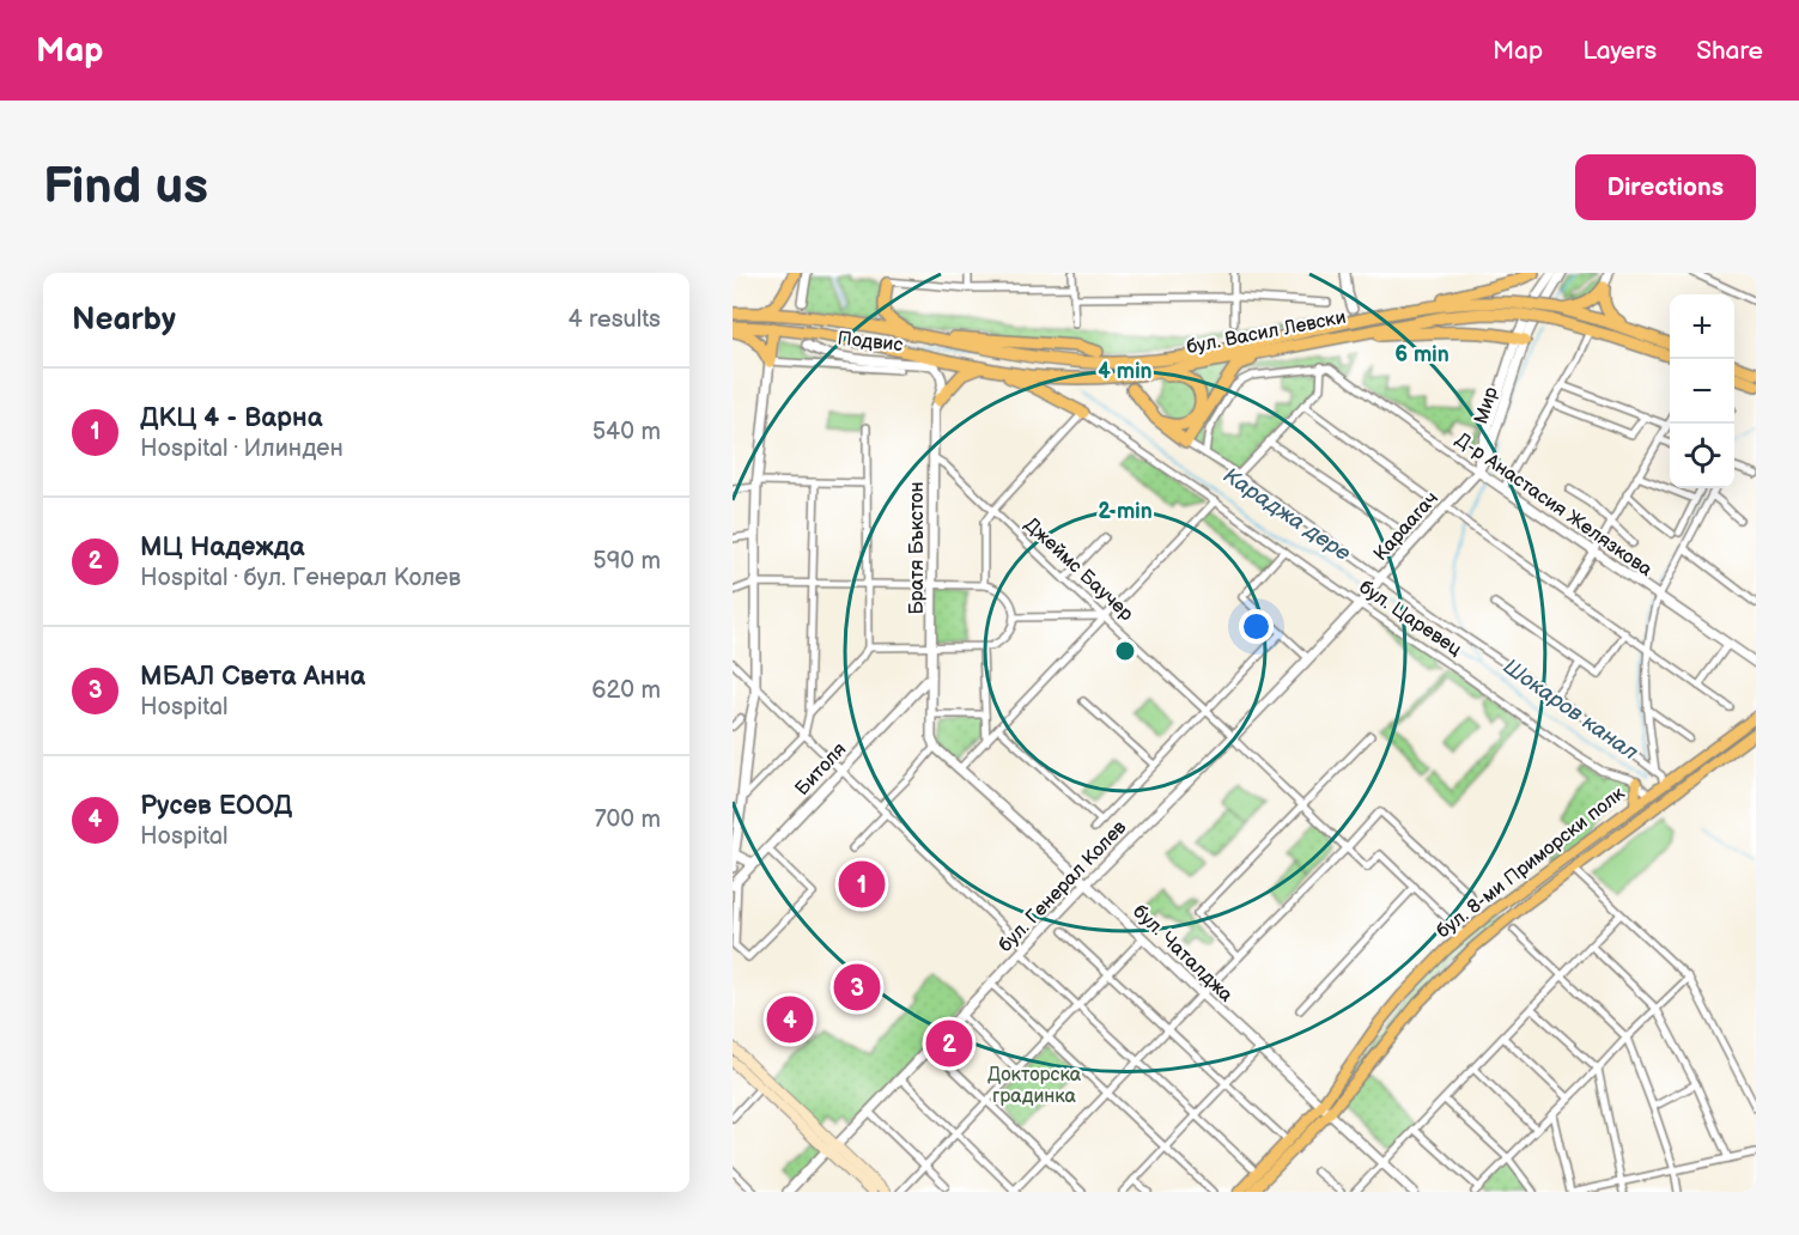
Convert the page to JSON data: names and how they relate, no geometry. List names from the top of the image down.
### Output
{
  "streets": {
    "highway": ["бул. Васил Левски"],
    "main road": ["бул. 8-ми Приморски полк"],
    "street": [
      "Подвис",
      "Мир",
      "Д-р Анастасия Желязкова",
      "Караагач",
      "Братя Бъкстон",
      "Джеймс Баучер",
      "бул. Царевец",
      "Битоля",
      "бул. Генерал Колев",
      "бул. Чаталджа"
    ]
  },
  "crossings": [
    ["Подвис", "Братя Бъкстон"],
    ["Мир", "Д-р Анастасия Желязкова"],
    ["Мир", "Караагач"],
    ["Д-р Анастасия Желязкова", "Караагач"],
    ["Караагач", "бул. Царевец"],
    ["Караагач", "бул. Генерал Колев"],
    ["Братя Бъкстон", "Джеймс Баучер"],
    ["Братя Бъкстон", "Битоля"],
    ["Братя Бъкстон", "бул. Чаталджа"],
    ["Джеймс Баучер", "бул. Генерал Колев"],
    ["бул. Царевец", "бул. 8-ми Приморски полк"],
    ["бул. Царевец", "бул. Генерал Колев"],
    ["бул. 8-ми Приморски полк", "бул. Чаталджа"],
    ["бул. Генерал Колев", "бул. Чаталджа"]
  ],
  "water": ["Караджа дере", "Шокаров канал"],
  "parks": ["Докторска градинка"],
  "page": {
    "header": "Map",
    "nav": ["Map", "Layers", "Share"],
    "buttons": "Directions",
    "title": "Find us",
    "heading": ["Nearby", "4 results"],
    "map_buttons": ["+", "−"],
    "list": [
      {
        "mark": "1",
        "name": "ДКЦ 4 - Варна",
        "note": "Hospital · Илинден",
        "value": "540 m"
      },
      {
        "mark": "2",
        "name": "МЦ Надежда",
        "note": "Hospital · бул. Генерал Колев",
        "value": "590 m"
      },
      {
        "mark": "3",
        "name": "МБАЛ Света Анна",
        "note": "Hospital",
        "value": "620 m"
      },
      {
        "mark": "4",
        "name": "Русев ЕООД",
        "note": "Hospital",
        "value": "700 m"
      }
    ],
    "pins": [
      "1",
      "3",
      "4",
      "2"
    ]
  },
  "rings": ["6 min", "4 min", "2 min"]
}
